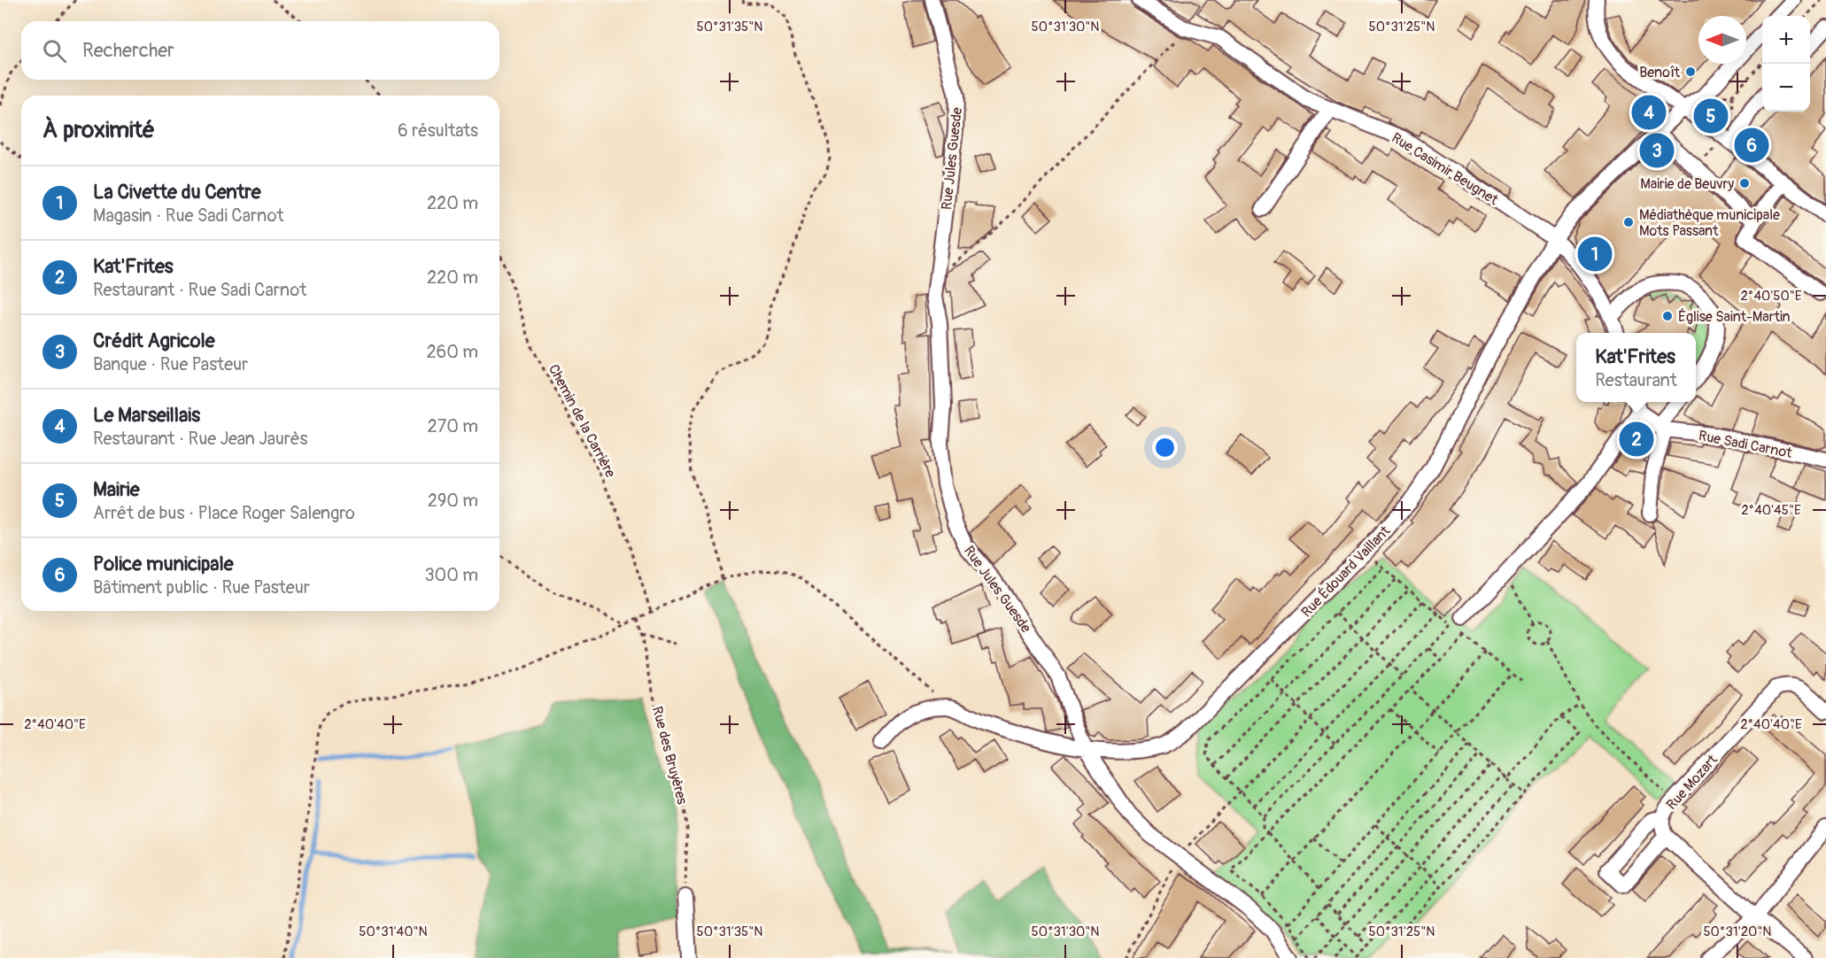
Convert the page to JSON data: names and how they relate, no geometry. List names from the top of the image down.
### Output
{
  "streets": {
    "street": [
      "Rue Jules Guesde",
      "Rue Casimir Beugnet",
      "Rue Sadi Carnot",
      "Rue Édouard Vaillant",
      "Rue Mozart"
    ],
    "path": ["Chemin de la Carrière", "Rue des Bruyères"]
  },
  "crossings": [
    ["Rue Jules Guesde", "Rue Édouard Vaillant"],
    ["Rue Casimir Beugnet", "Rue Édouard Vaillant"]
  ],
  "places": [
    "Benoît",
    "Mairie de Beuvry",
    "Médiathèque municipale Mots Passant",
    "Église Saint-Martin"
  ],
  "north": "left",
  "page": {
    "map_buttons": ["+", "−"],
    "search": "Rechercher",
    "pins": [
      "4",
      "5",
      "6",
      "3",
      "1",
      "2"
    ],
    "heading": ["À proximité", "6 résultats"],
    "list": [
      {
        "mark": "1",
        "name": "La Civette du Centre",
        "note": "Magasin · Rue Sadi Carnot",
        "value": "220 m"
      },
      {
        "mark": "2",
        "name": "Kat'Frites",
        "note": "Restaurant · Rue Sadi Carnot",
        "value": "220 m"
      },
      {
        "mark": "3",
        "name": "Crédit Agricole",
        "note": "Banque · Rue Pasteur",
        "value": "260 m"
      },
      {
        "mark": "4",
        "name": "Le Marseillais",
        "note": "Restaurant · Rue Jean Jaurès",
        "value": "270 m"
      },
      {
        "mark": "5",
        "name": "Mairie",
        "note": "Arrêt de bus · Place Roger Salengro",
        "value": "290 m"
      },
      {
        "mark": "6",
        "name": "Police municipale",
        "note": "Bâtiment public · Rue Pasteur",
        "value": "300 m"
      }
    ],
    "popup": ["Kat'Frites", "Restaurant"]
  },
  "coordinates": [
    "50°31'35\"N",
    "50°31'30\"N",
    "50°31'25\"N",
    "2°40'50\"E",
    "2°40'45\"E",
    "2°40'40\"E",
    "50°31'40\"N",
    "50°31'20\"N"
  ]
}
